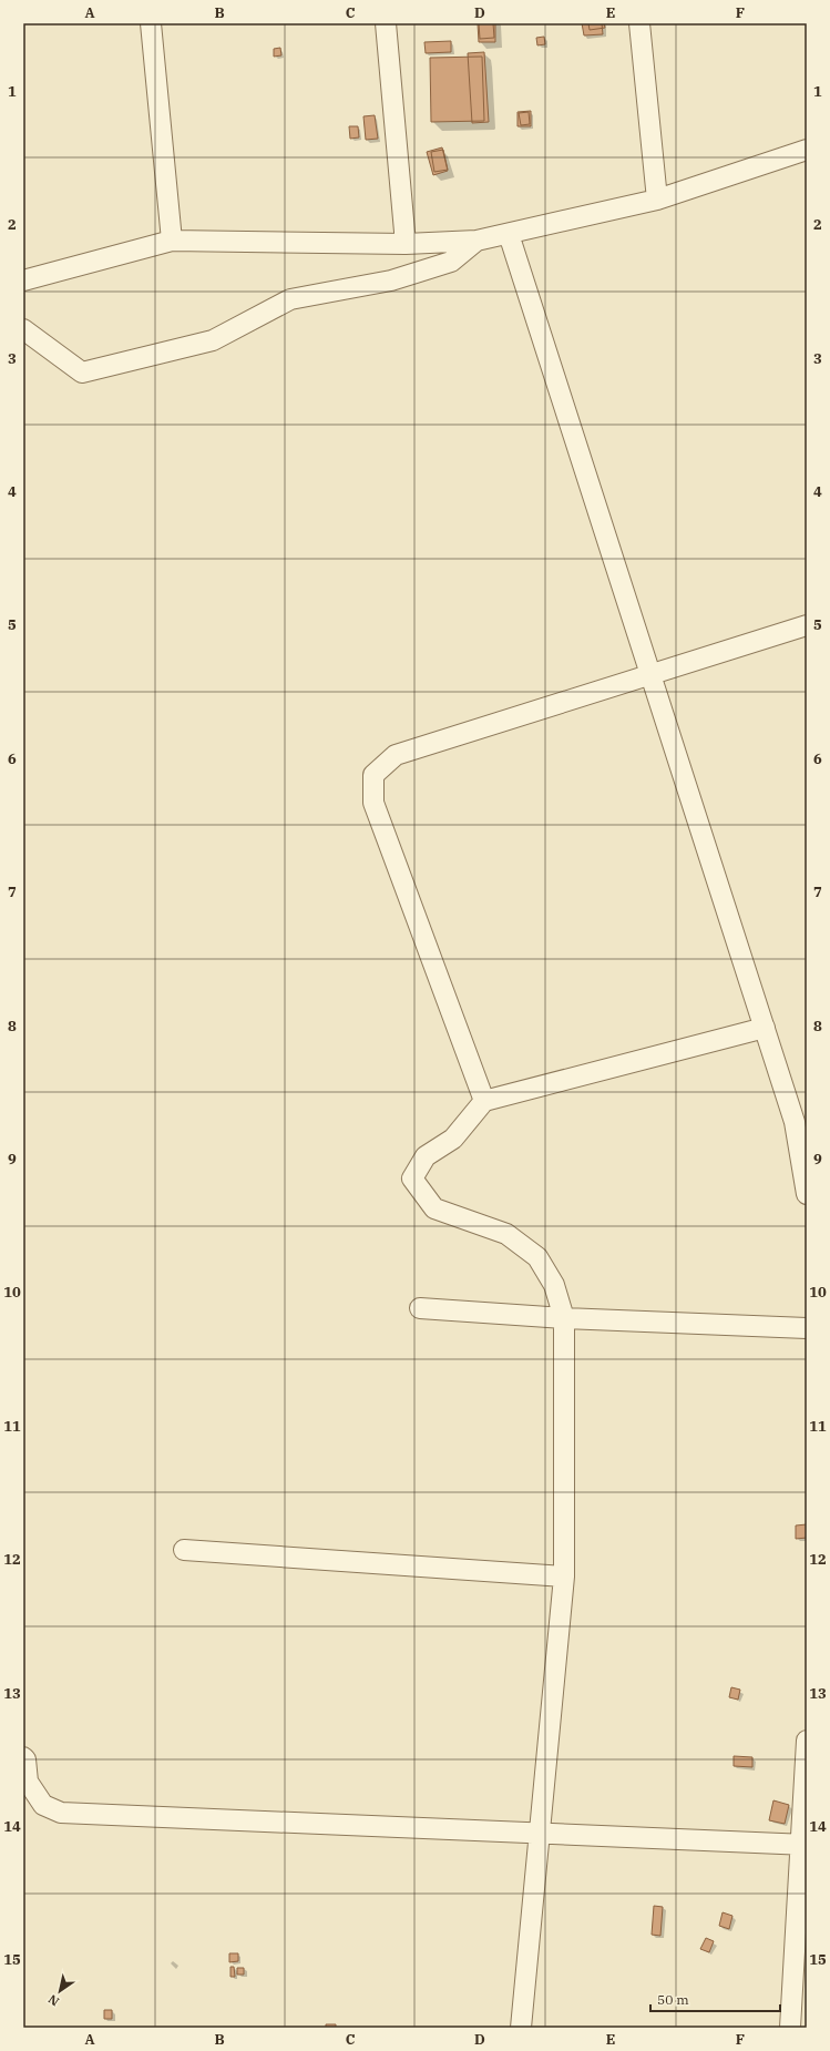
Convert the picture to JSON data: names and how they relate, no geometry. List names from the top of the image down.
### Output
{
  "scale_bar": "50 m",
  "north": "bottom left",
  "grid": {
    "columns": [
      "A",
      "B",
      "C",
      "D",
      "E",
      "F"
    ],
    "rows": [
      "1",
      "2",
      "3",
      "4",
      "5",
      "6",
      "7",
      "8",
      "9",
      "10",
      "11",
      "12",
      "13",
      "14",
      "15"
    ]
  }
}
